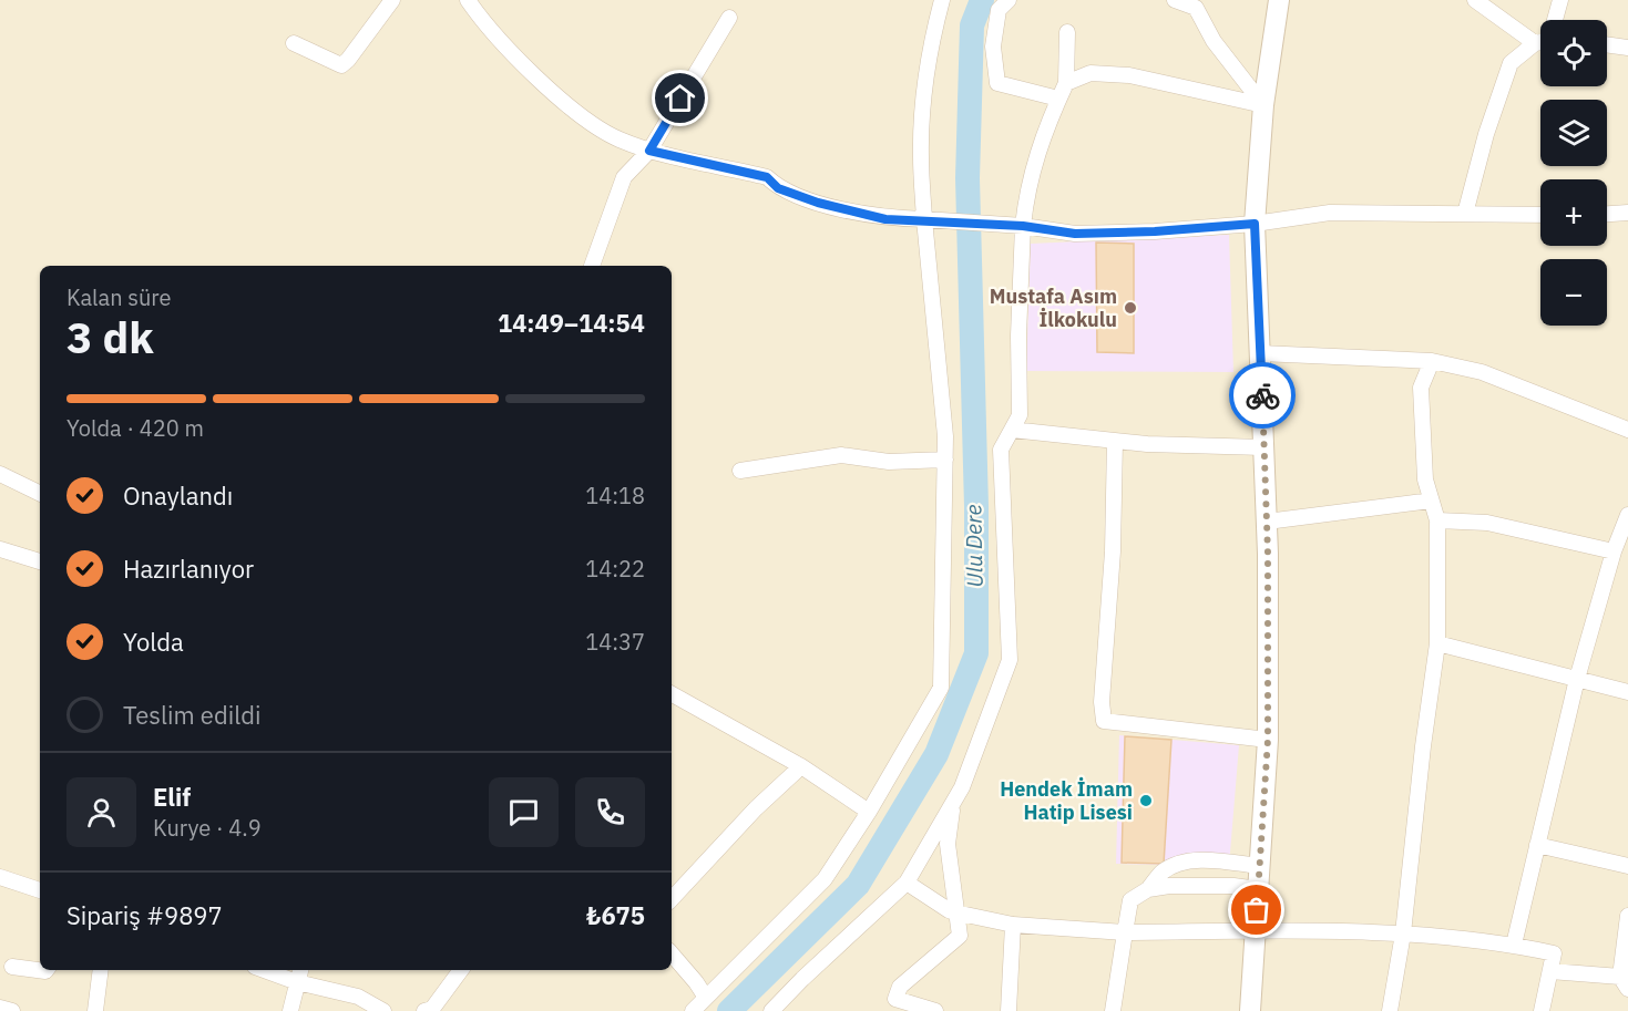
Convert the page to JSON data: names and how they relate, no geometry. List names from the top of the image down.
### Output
{
  "water": ["Ulu Dere"],
  "places": ["Mustafa Asım İlkokulu", "Hendek İmam Hatip Lisesi"],
  "page": {
    "map_buttons": ["+", "−"],
    "heading": ["3 dk", "Kalan süre", "14:49–14:54"],
    "panel": [
      "Elif",
      "Kurye · 4.9",
      "Sipariş #9897",
      "₺675"
    ],
    "bar": "Yolda · 420 m",
    "list": [
      ["Onaylandı", "14:18"],
      ["Hazırlanıyor", "14:22"],
      ["Yolda", "14:37"],
      "Teslim edildi"
    ]
  }
}
